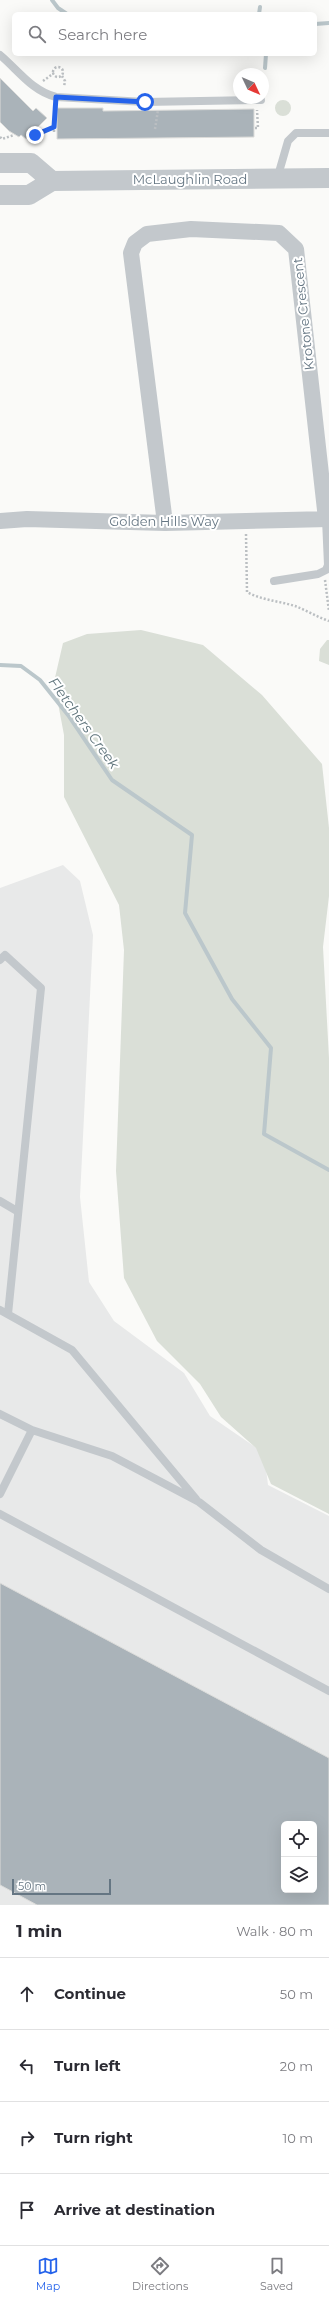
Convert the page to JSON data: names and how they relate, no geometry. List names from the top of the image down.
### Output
{
  "streets": {
    "street": ["McLaughlin Road", "Krotone Crescent", "Golden Hills Way"]
  },
  "crossings": [
    ["Krotone Crescent", "Golden Hills Way"]
  ],
  "water": ["Fletchers Creek"],
  "scale_bar": "50 m",
  "north": "bottom right",
  "page": {
    "search": "Search here",
    "scale": "50 m",
    "heading": ["1 min", "Walk · 80 m"],
    "list": [
      ["Continue", "50 m"],
      ["Turn left", "20 m"],
      ["Turn right", "10 m"],
      "Arrive at destination"
    ],
    "nav": ["Map", "Directions", "Saved"]
  }
}
